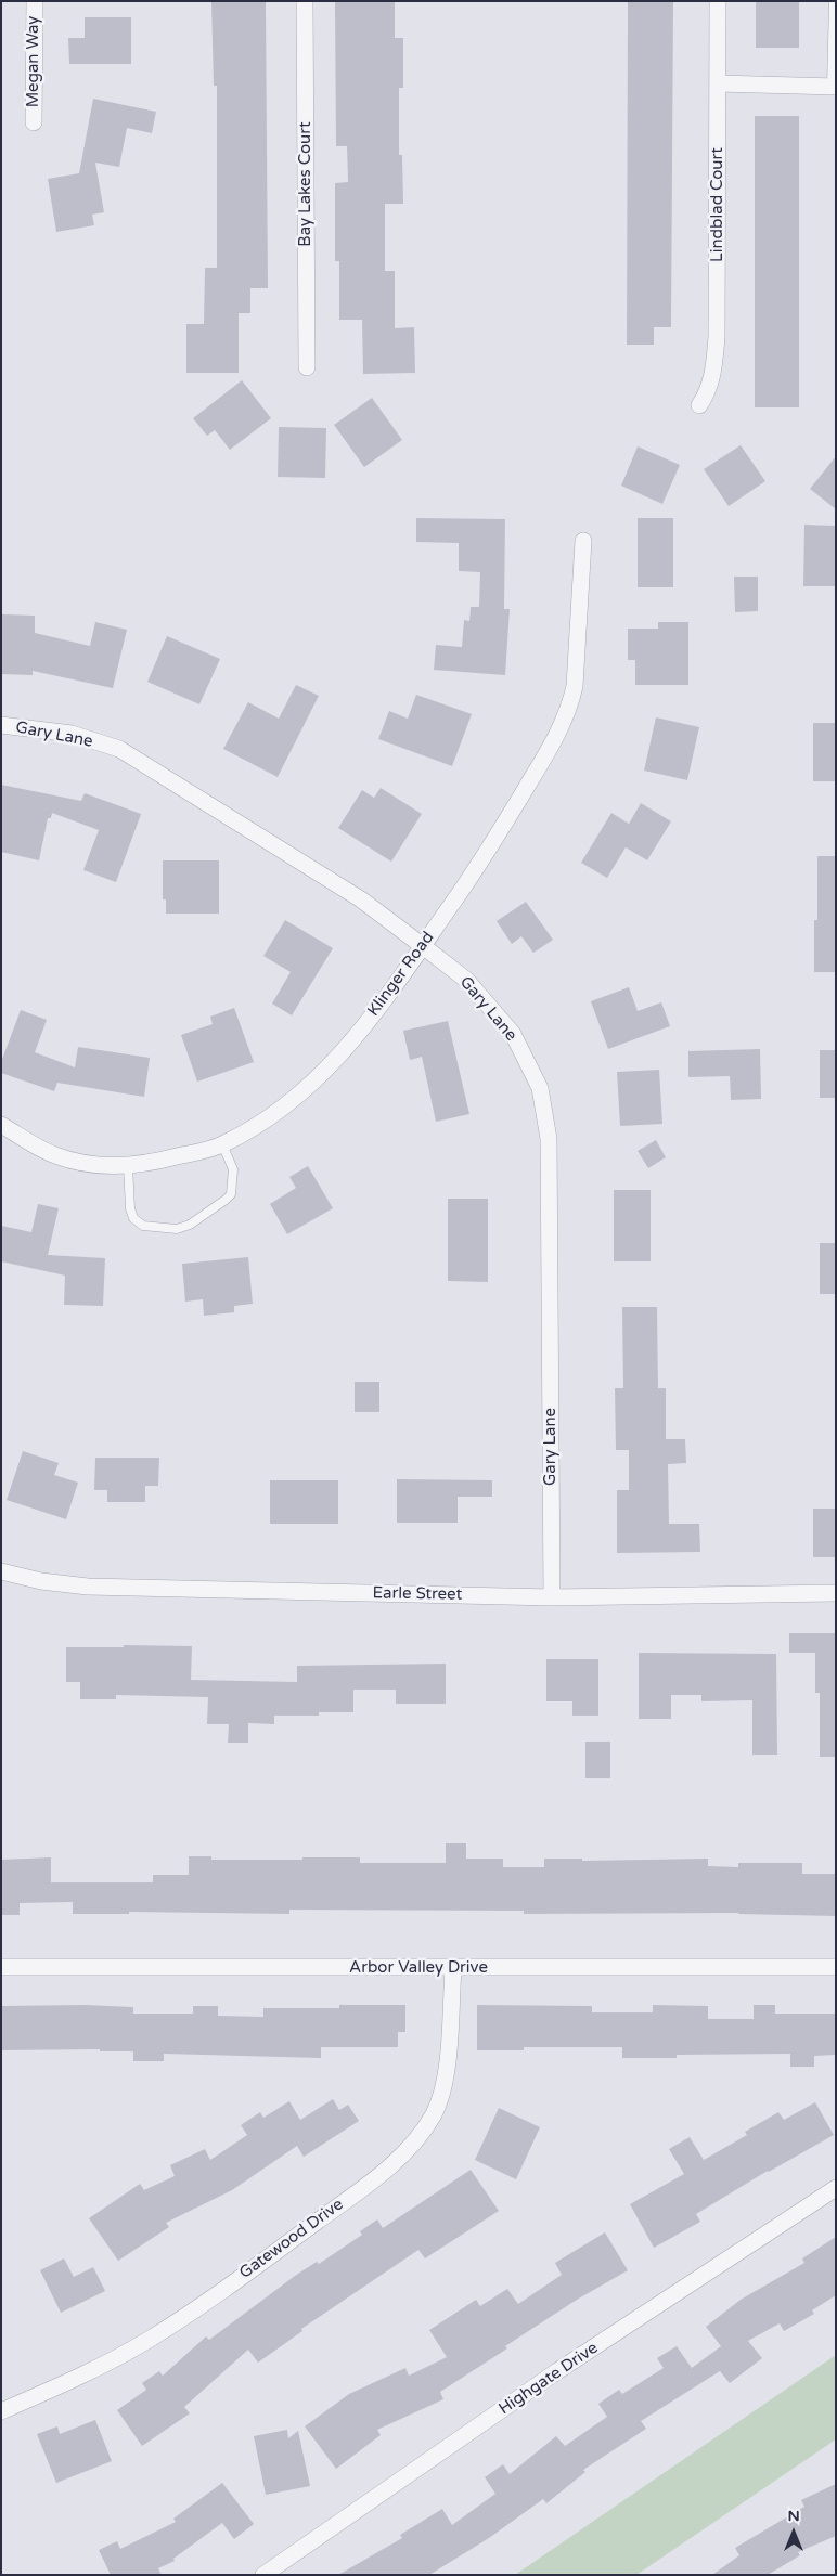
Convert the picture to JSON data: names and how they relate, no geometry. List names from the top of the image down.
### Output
{
  "streets": {
    "street": [
      "Megan Way",
      "Bay Lakes Court",
      "Lindblad Court",
      "Gary Lane",
      "Klinger Road",
      "Earle Street",
      "Arbor Valley Drive",
      "Gatewood Drive",
      "Highgate Drive"
    ]
  },
  "crossings": [
    ["Gary Lane", "Klinger Road"],
    ["Gary Lane", "Earle Street"],
    ["Arbor Valley Drive", "Gatewood Drive"]
  ],
  "north": "top"
}
